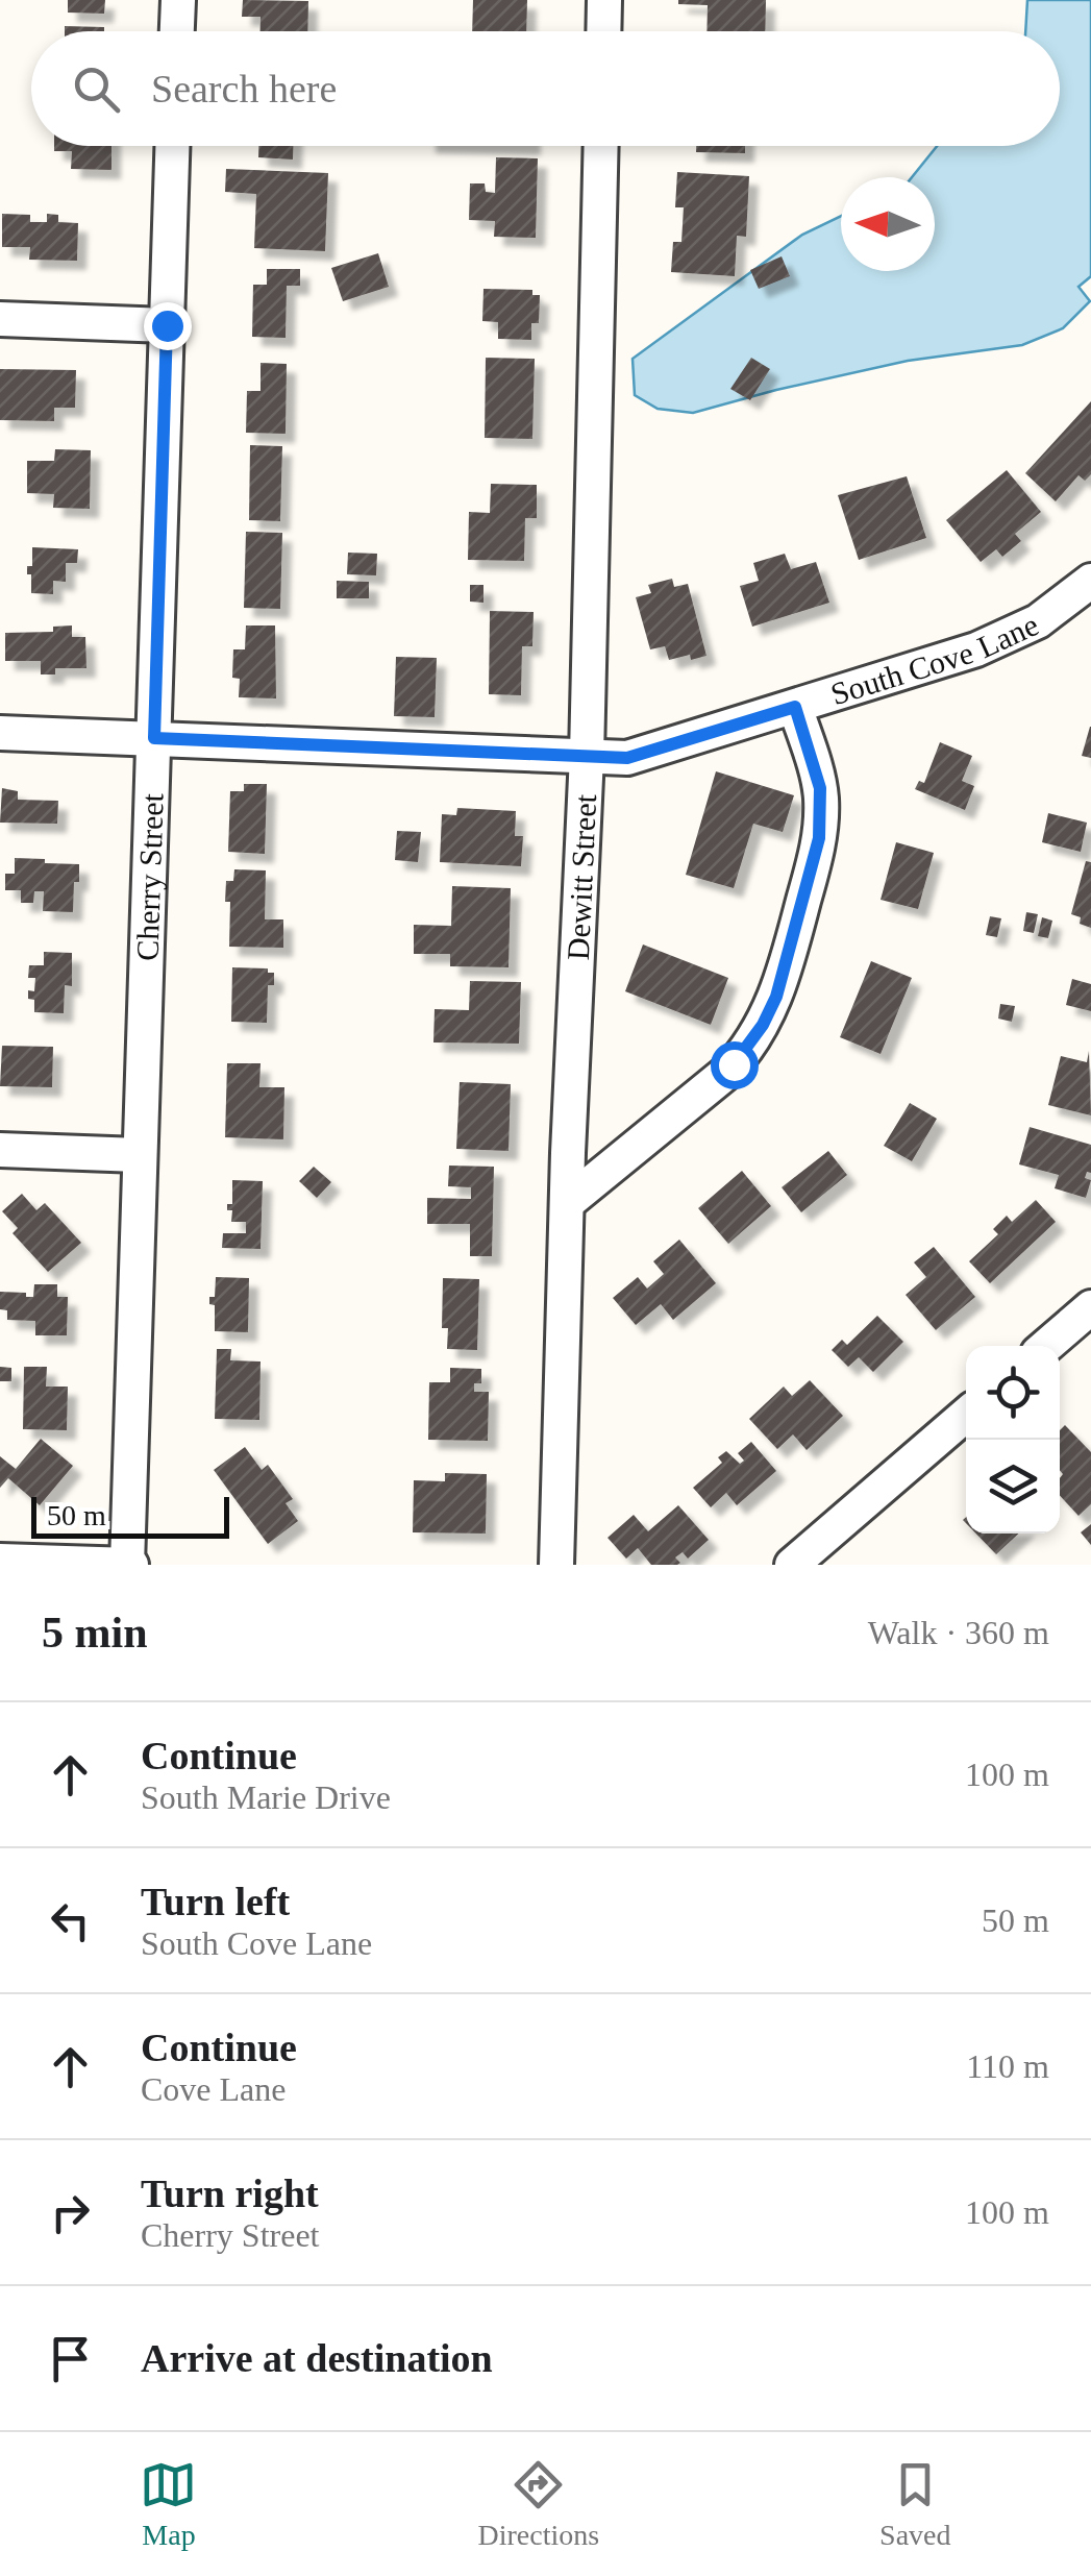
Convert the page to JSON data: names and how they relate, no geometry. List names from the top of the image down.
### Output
{
  "streets": {
    "street": ["South Cove Lane", "Cherry Street", "Dewitt Street"]
  },
  "crossings": [
    ["South Cove Lane", "Cherry Street"],
    ["South Cove Lane", "Dewitt Street"]
  ],
  "scale_bar": "50 m",
  "north": "left",
  "page": {
    "search": "Search here",
    "scale": "50 m",
    "heading": ["5 min", "Walk · 360 m"],
    "list": [
      ["Continue", "South Marie Drive", "100 m"],
      ["Turn left", "South Cove Lane", "50 m"],
      ["Continue", "Cove Lane", "110 m"],
      ["Turn right", "Cherry Street", "100 m"],
      "Arrive at destination"
    ],
    "nav": ["Map", "Directions", "Saved"]
  }
}
